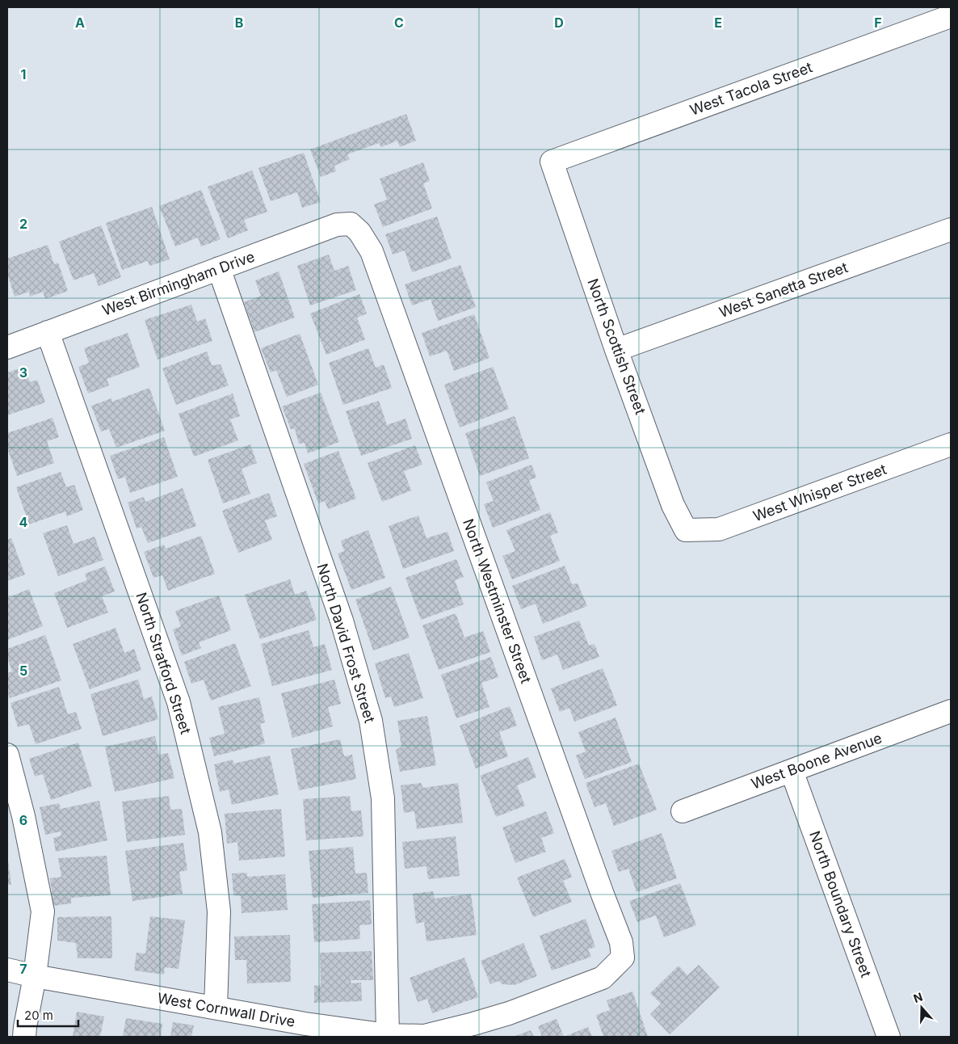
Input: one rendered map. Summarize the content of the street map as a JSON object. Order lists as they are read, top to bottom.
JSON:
{
  "streets": {
    "street": [
      "West Tacola Street",
      "West Birmingham Drive",
      "West Sanetta Street",
      "North Scottish Street",
      "West Whisper Street",
      "North Westminster Street",
      "North David Frost Street",
      "North Stratford Street",
      "West Boone Avenue",
      "North Boundary Street",
      "West Cornwall Drive"
    ]
  },
  "crossings": [
    ["West Tacola Street", "North Scottish Street"],
    ["West Birmingham Drive", "North Westminster Street"],
    ["West Birmingham Drive", "North David Frost Street"],
    ["West Birmingham Drive", "North Stratford Street"],
    ["West Sanetta Street", "North Scottish Street"],
    ["North Scottish Street", "West Whisper Street"],
    ["North Westminster Street", "West Cornwall Drive"],
    ["North David Frost Street", "West Cornwall Drive"],
    ["North Stratford Street", "West Cornwall Drive"],
    ["West Boone Avenue", "North Boundary Street"]
  ],
  "scale_bar": "20 m",
  "north": "top",
  "grid": {
    "columns": [
      "A",
      "B",
      "C",
      "D",
      "E",
      "F"
    ],
    "rows": [
      "1",
      "2",
      "3",
      "4",
      "5",
      "6",
      "7"
    ]
  }
}
